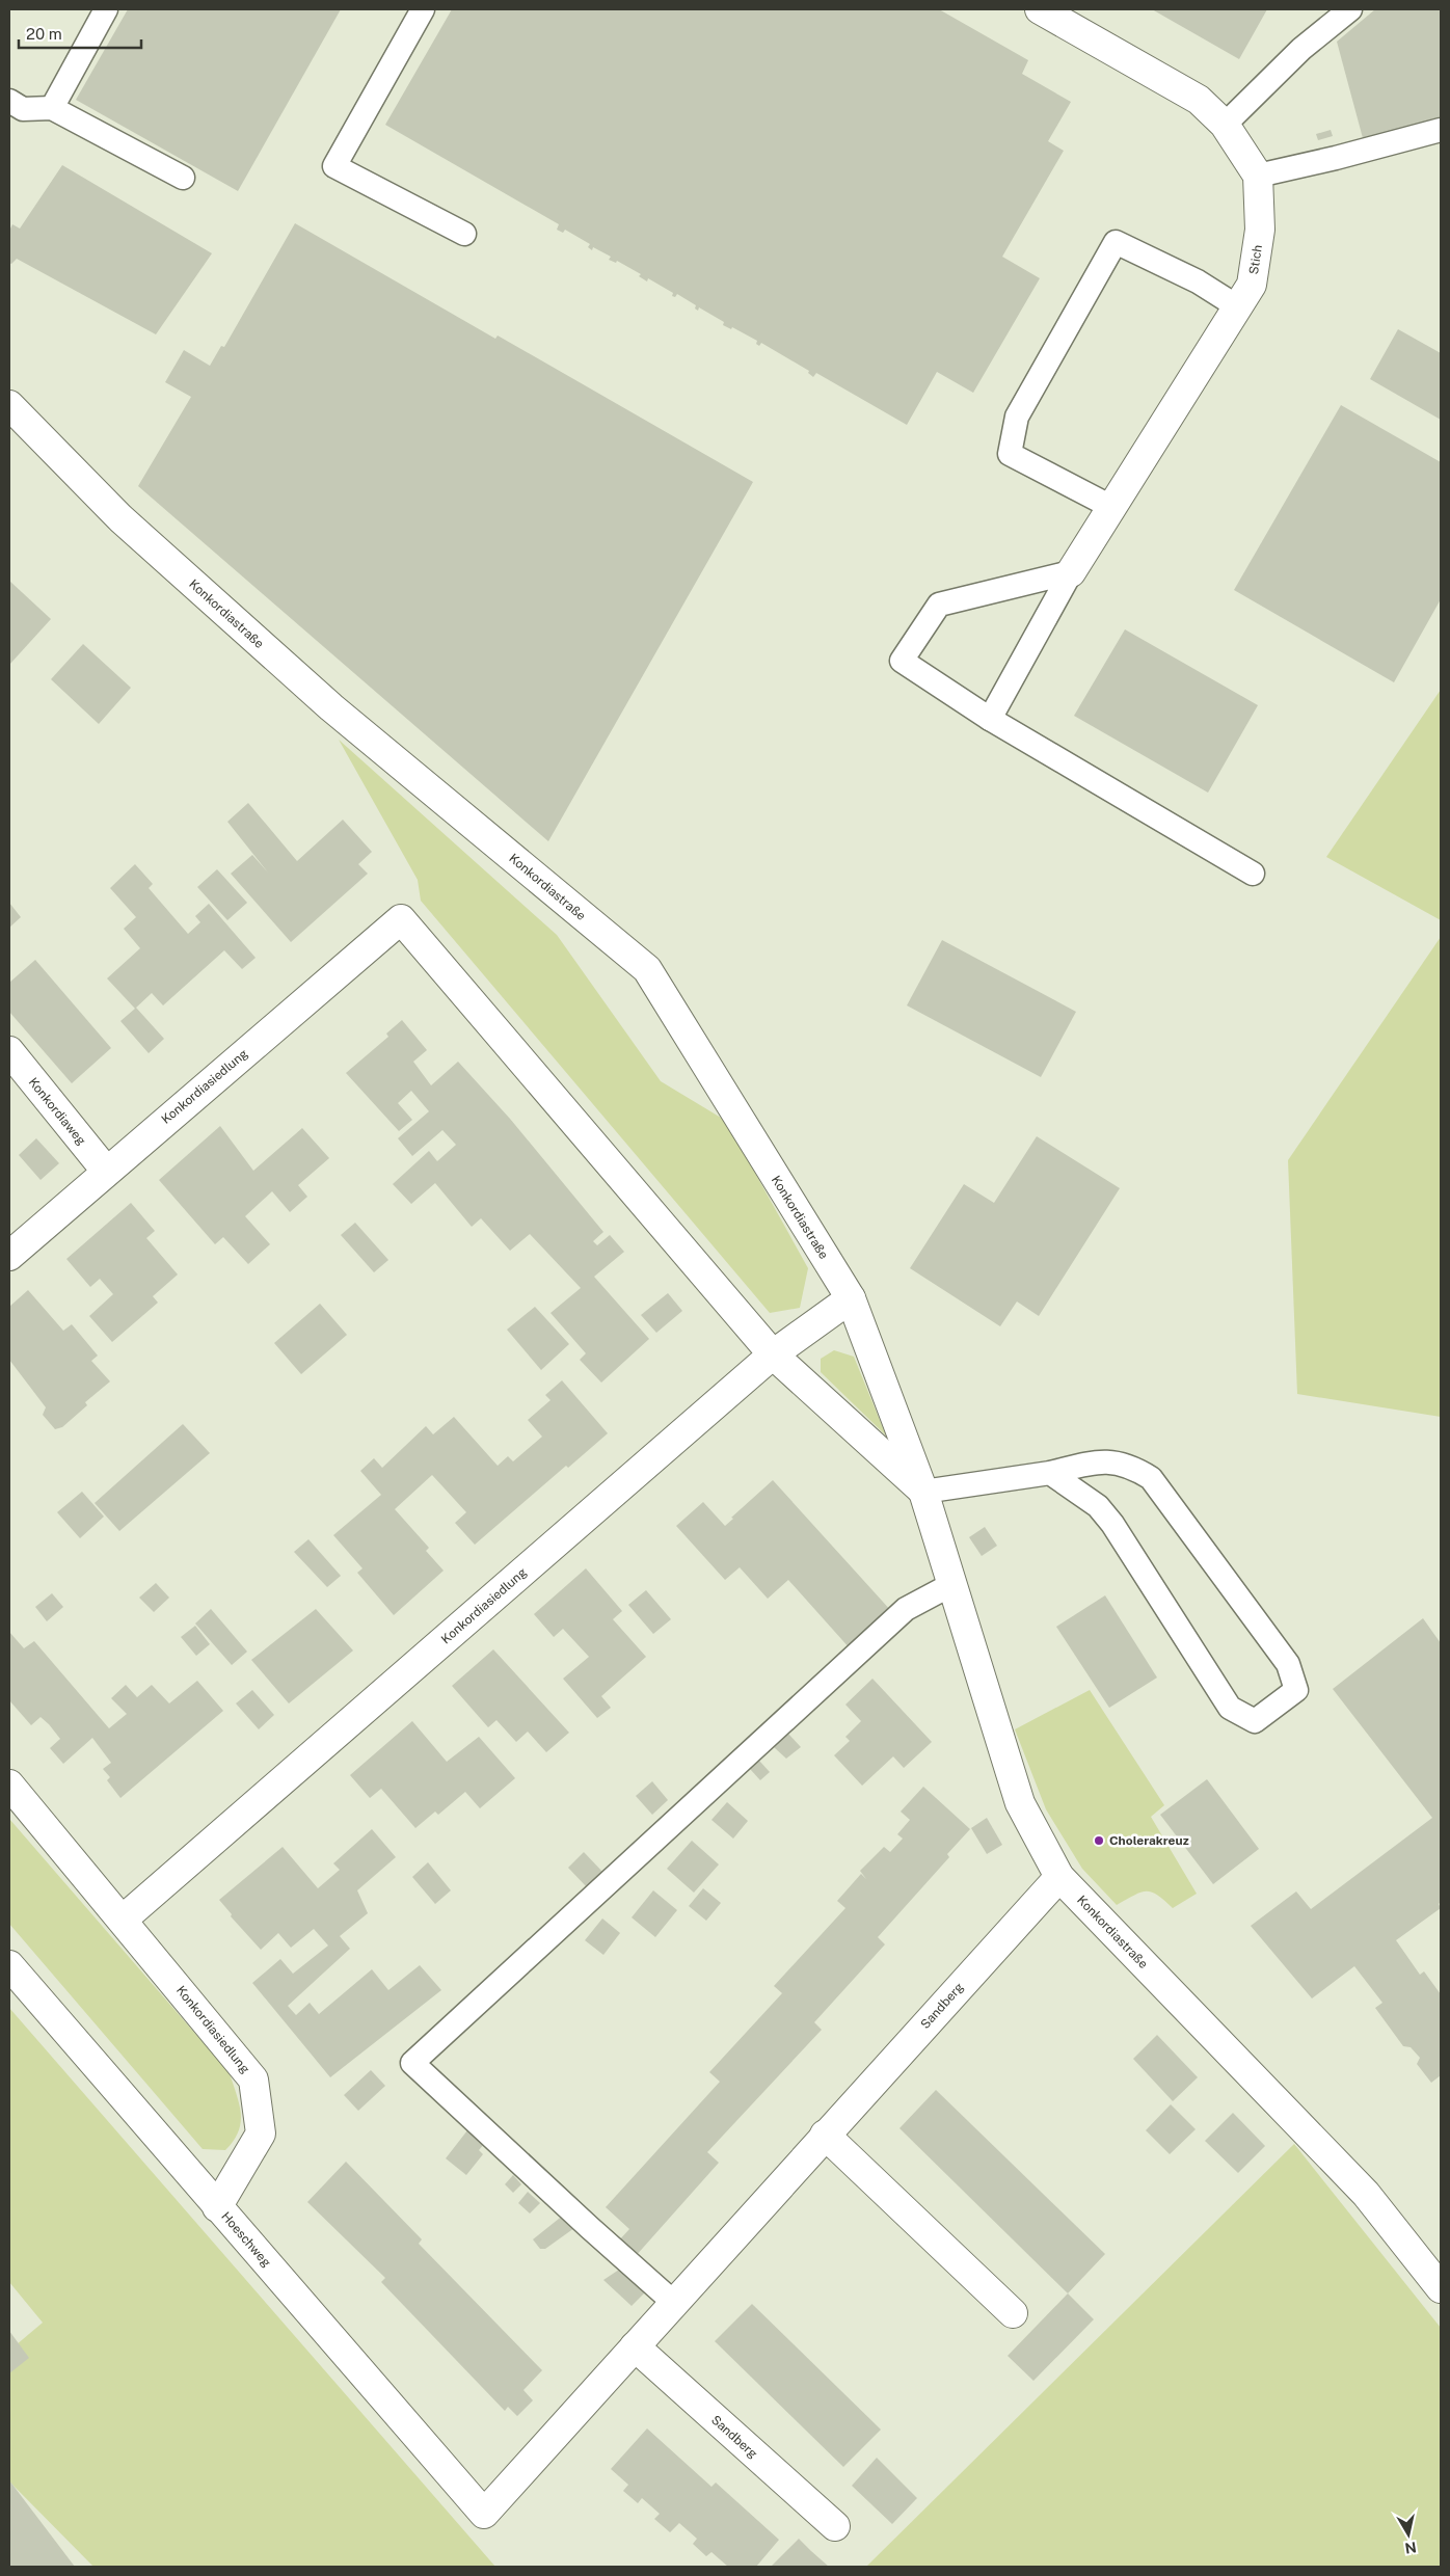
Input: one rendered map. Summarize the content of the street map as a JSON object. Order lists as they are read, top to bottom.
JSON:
{
  "streets": {
    "street": [
      "Stich",
      "Konkordiastraße",
      "Konkordiasiedlung",
      "Konkordiaweg",
      "Sandberg",
      "Hoeschweg"
    ]
  },
  "crossings": [
    ["Konkordiastraße", "Konkordiasiedlung"],
    ["Konkordiastraße", "Sandberg"],
    ["Konkordiasiedlung", "Konkordiaweg"],
    ["Konkordiasiedlung", "Hoeschweg"],
    ["Sandberg", "Hoeschweg"]
  ],
  "places": ["Cholerakreuz"],
  "scale_bar": "20 m",
  "north": "bottom"
}
